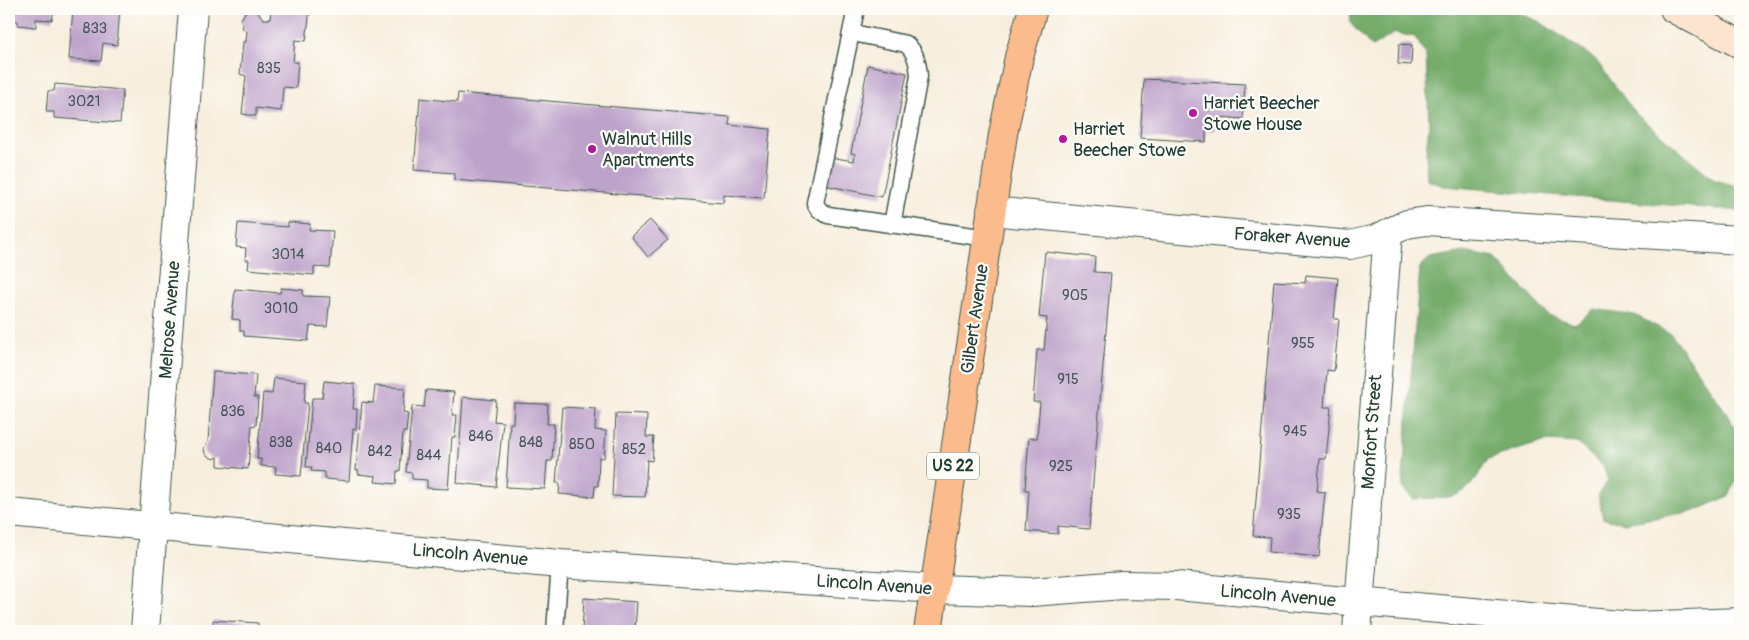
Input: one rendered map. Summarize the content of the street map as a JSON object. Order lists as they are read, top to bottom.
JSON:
{
  "streets": {
    "main road": ["Gilbert Avenue", "US 22"],
    "street": [
      "Foraker Avenue",
      "Melrose Avenue",
      "Monfort Street",
      "Lincoln Avenue"
    ]
  },
  "crossings": [
    ["Foraker Avenue", "Gilbert Avenue"],
    ["Foraker Avenue", "Monfort Street"],
    ["Gilbert Avenue", "Lincoln Avenue"],
    ["Melrose Avenue", "Lincoln Avenue"],
    ["Monfort Street", "Lincoln Avenue"]
  ],
  "places": ["Harriet Beecher Stowe House", "Harriet Beecher Stowe", "Walnut Hills Apartments"],
  "house_numbers": [
    "833",
    "835",
    "3021",
    "3014",
    "905",
    "3010",
    "955",
    "915",
    "836",
    "945",
    "846",
    "838",
    "848",
    "850",
    "840",
    "852",
    "842",
    "844",
    "925",
    "935"
  ]
}
